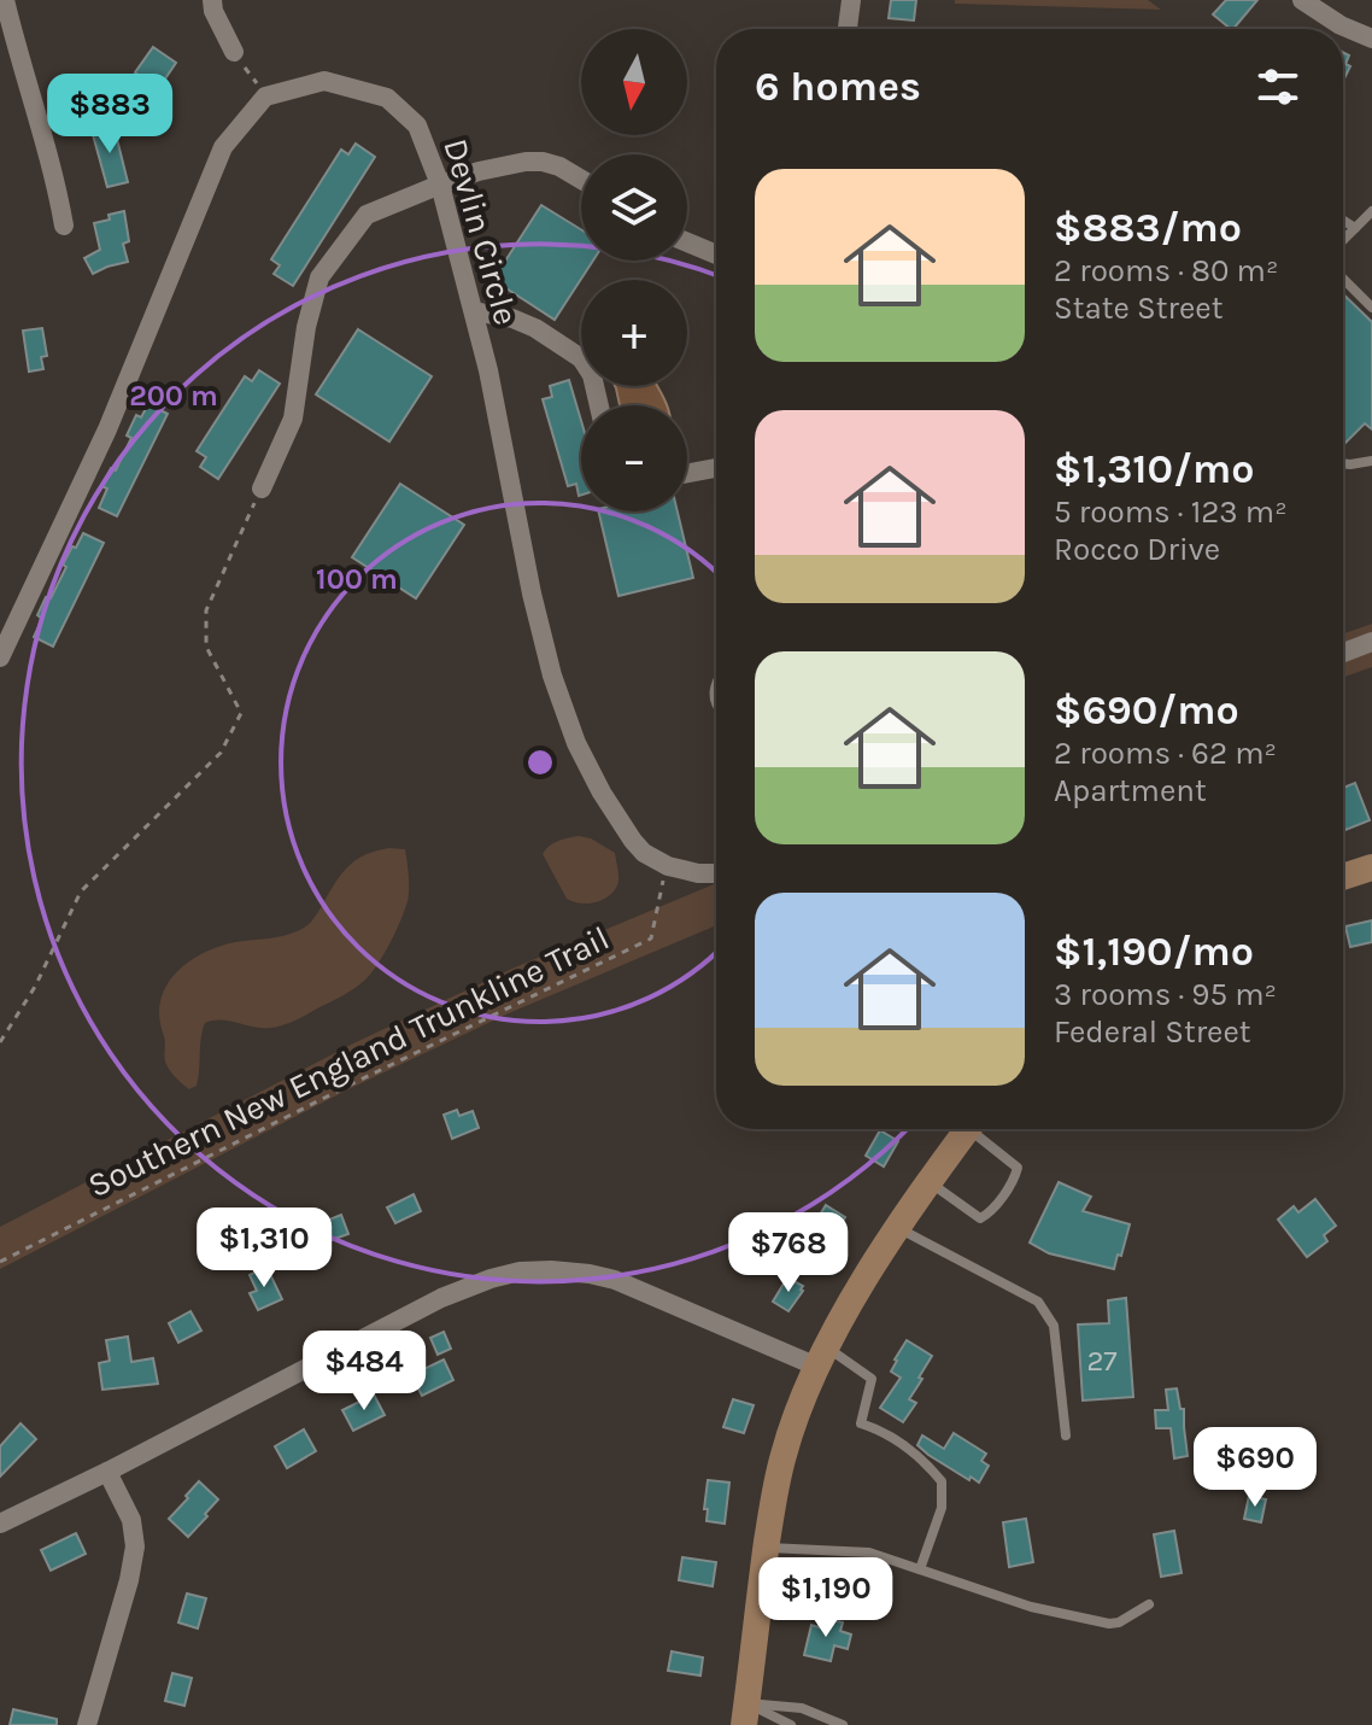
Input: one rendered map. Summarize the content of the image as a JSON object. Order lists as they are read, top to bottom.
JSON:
{
  "streets": {
    "street": ["Devlin Circle"],
    "path": ["Southern New England Trunkline Trail"]
  },
  "crossings": [
    ["Devlin Circle", "Southern New England Trunkline Trail"]
  ],
  "house_numbers": ["27"],
  "north": "bottom",
  "page": {
    "map_buttons": ["+", "−"],
    "heading": "6 homes",
    "price": [
      "$883",
      "$1,310",
      "$768",
      "$484",
      "$690",
      "$1,190"
    ],
    "list": [
      {
        "name": "$883/mo",
        "note": "2 rooms · 80 m² · State Street"
      },
      {
        "name": "$1,310/mo",
        "note": "5 rooms · 123 m² · Rocco Drive"
      },
      {
        "name": "$690/mo",
        "note": "2 rooms · 62 m² · Apartment"
      },
      {
        "name": "$1,190/mo",
        "note": "3 rooms · 95 m² · Federal Street"
      }
    ]
  },
  "rings": ["200 m", "100 m"]
}
